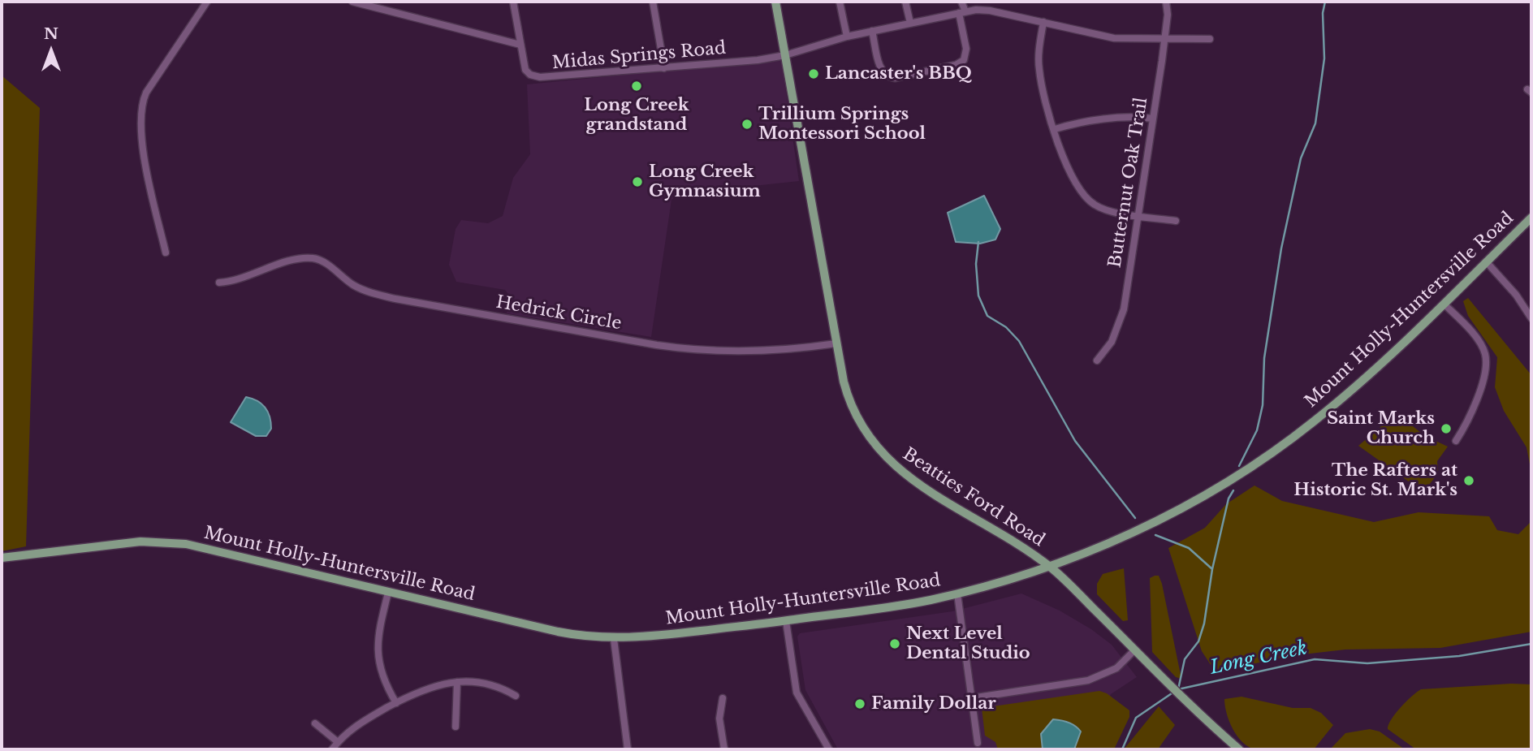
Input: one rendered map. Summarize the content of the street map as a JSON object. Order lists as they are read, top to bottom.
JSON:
{
  "streets": {
    "main road": ["Mount Holly-Huntersville Road", "Beatties Ford Road"],
    "street": ["Midas Springs Road", "Butternut Oak Trail", "Hedrick Circle"]
  },
  "crossings": [
    ["Midas Springs Road", "Butternut Oak Trail"],
    ["Midas Springs Road", "Beatties Ford Road"],
    ["Mount Holly-Huntersville Road", "Beatties Ford Road"],
    ["Hedrick Circle", "Beatties Ford Road"]
  ],
  "water": ["Long Creek"],
  "places": [
    "Lancaster's BBQ",
    "Long Creek grandstand",
    "Trillium Springs Montessori School",
    "Long Creek Gymnasium",
    "Saint Marks Church",
    "The Rafters at Historic St. Mark's",
    "Next Level Dental Studio",
    "Family Dollar"
  ],
  "north": "top"
}
